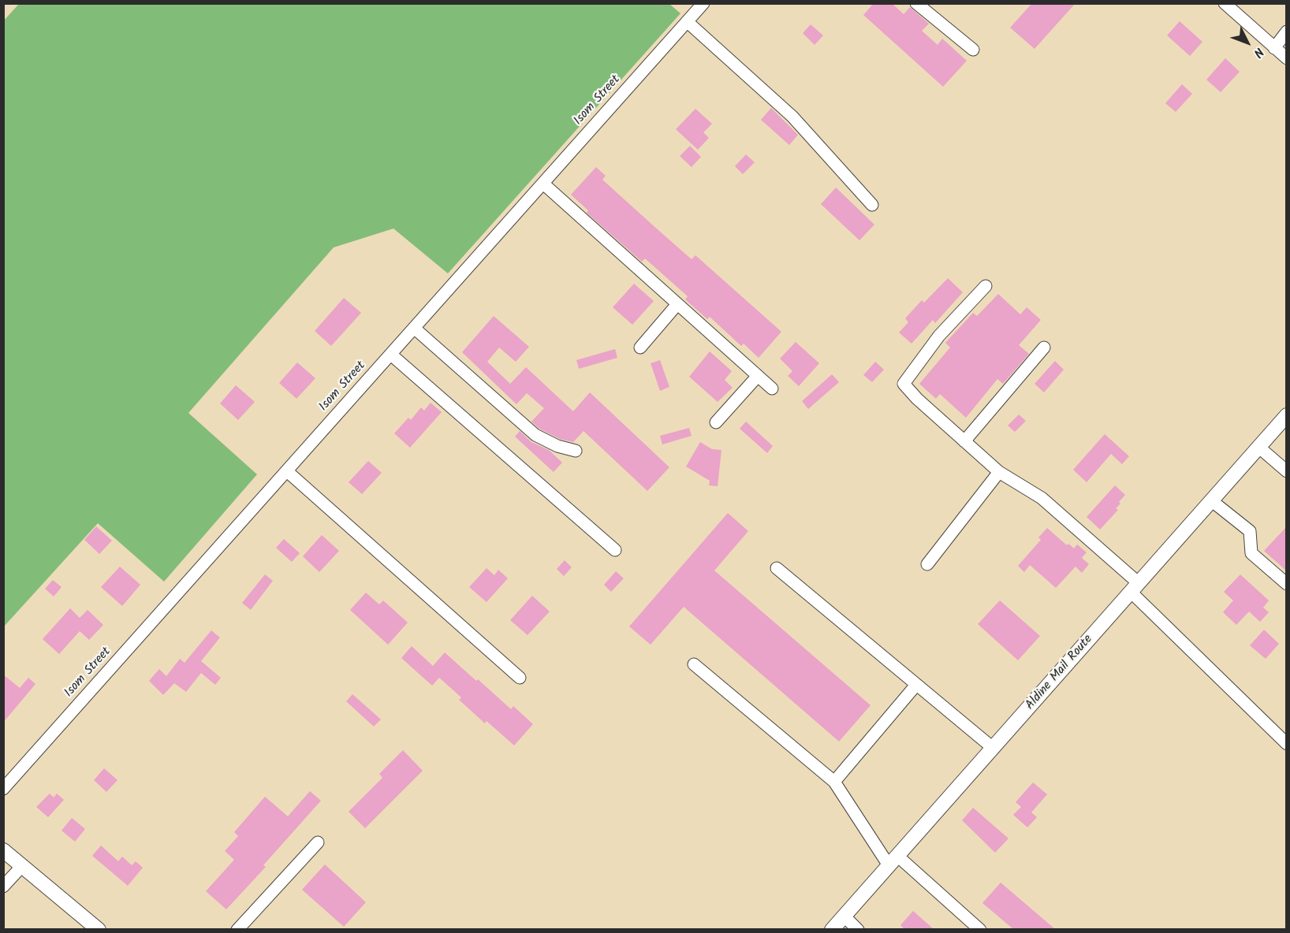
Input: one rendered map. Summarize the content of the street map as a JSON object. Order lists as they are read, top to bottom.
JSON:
{
  "streets": {
    "main road": ["Aldine Mail Route"],
    "street": ["Isom Street"]
  },
  "north": "bottom right"
}
